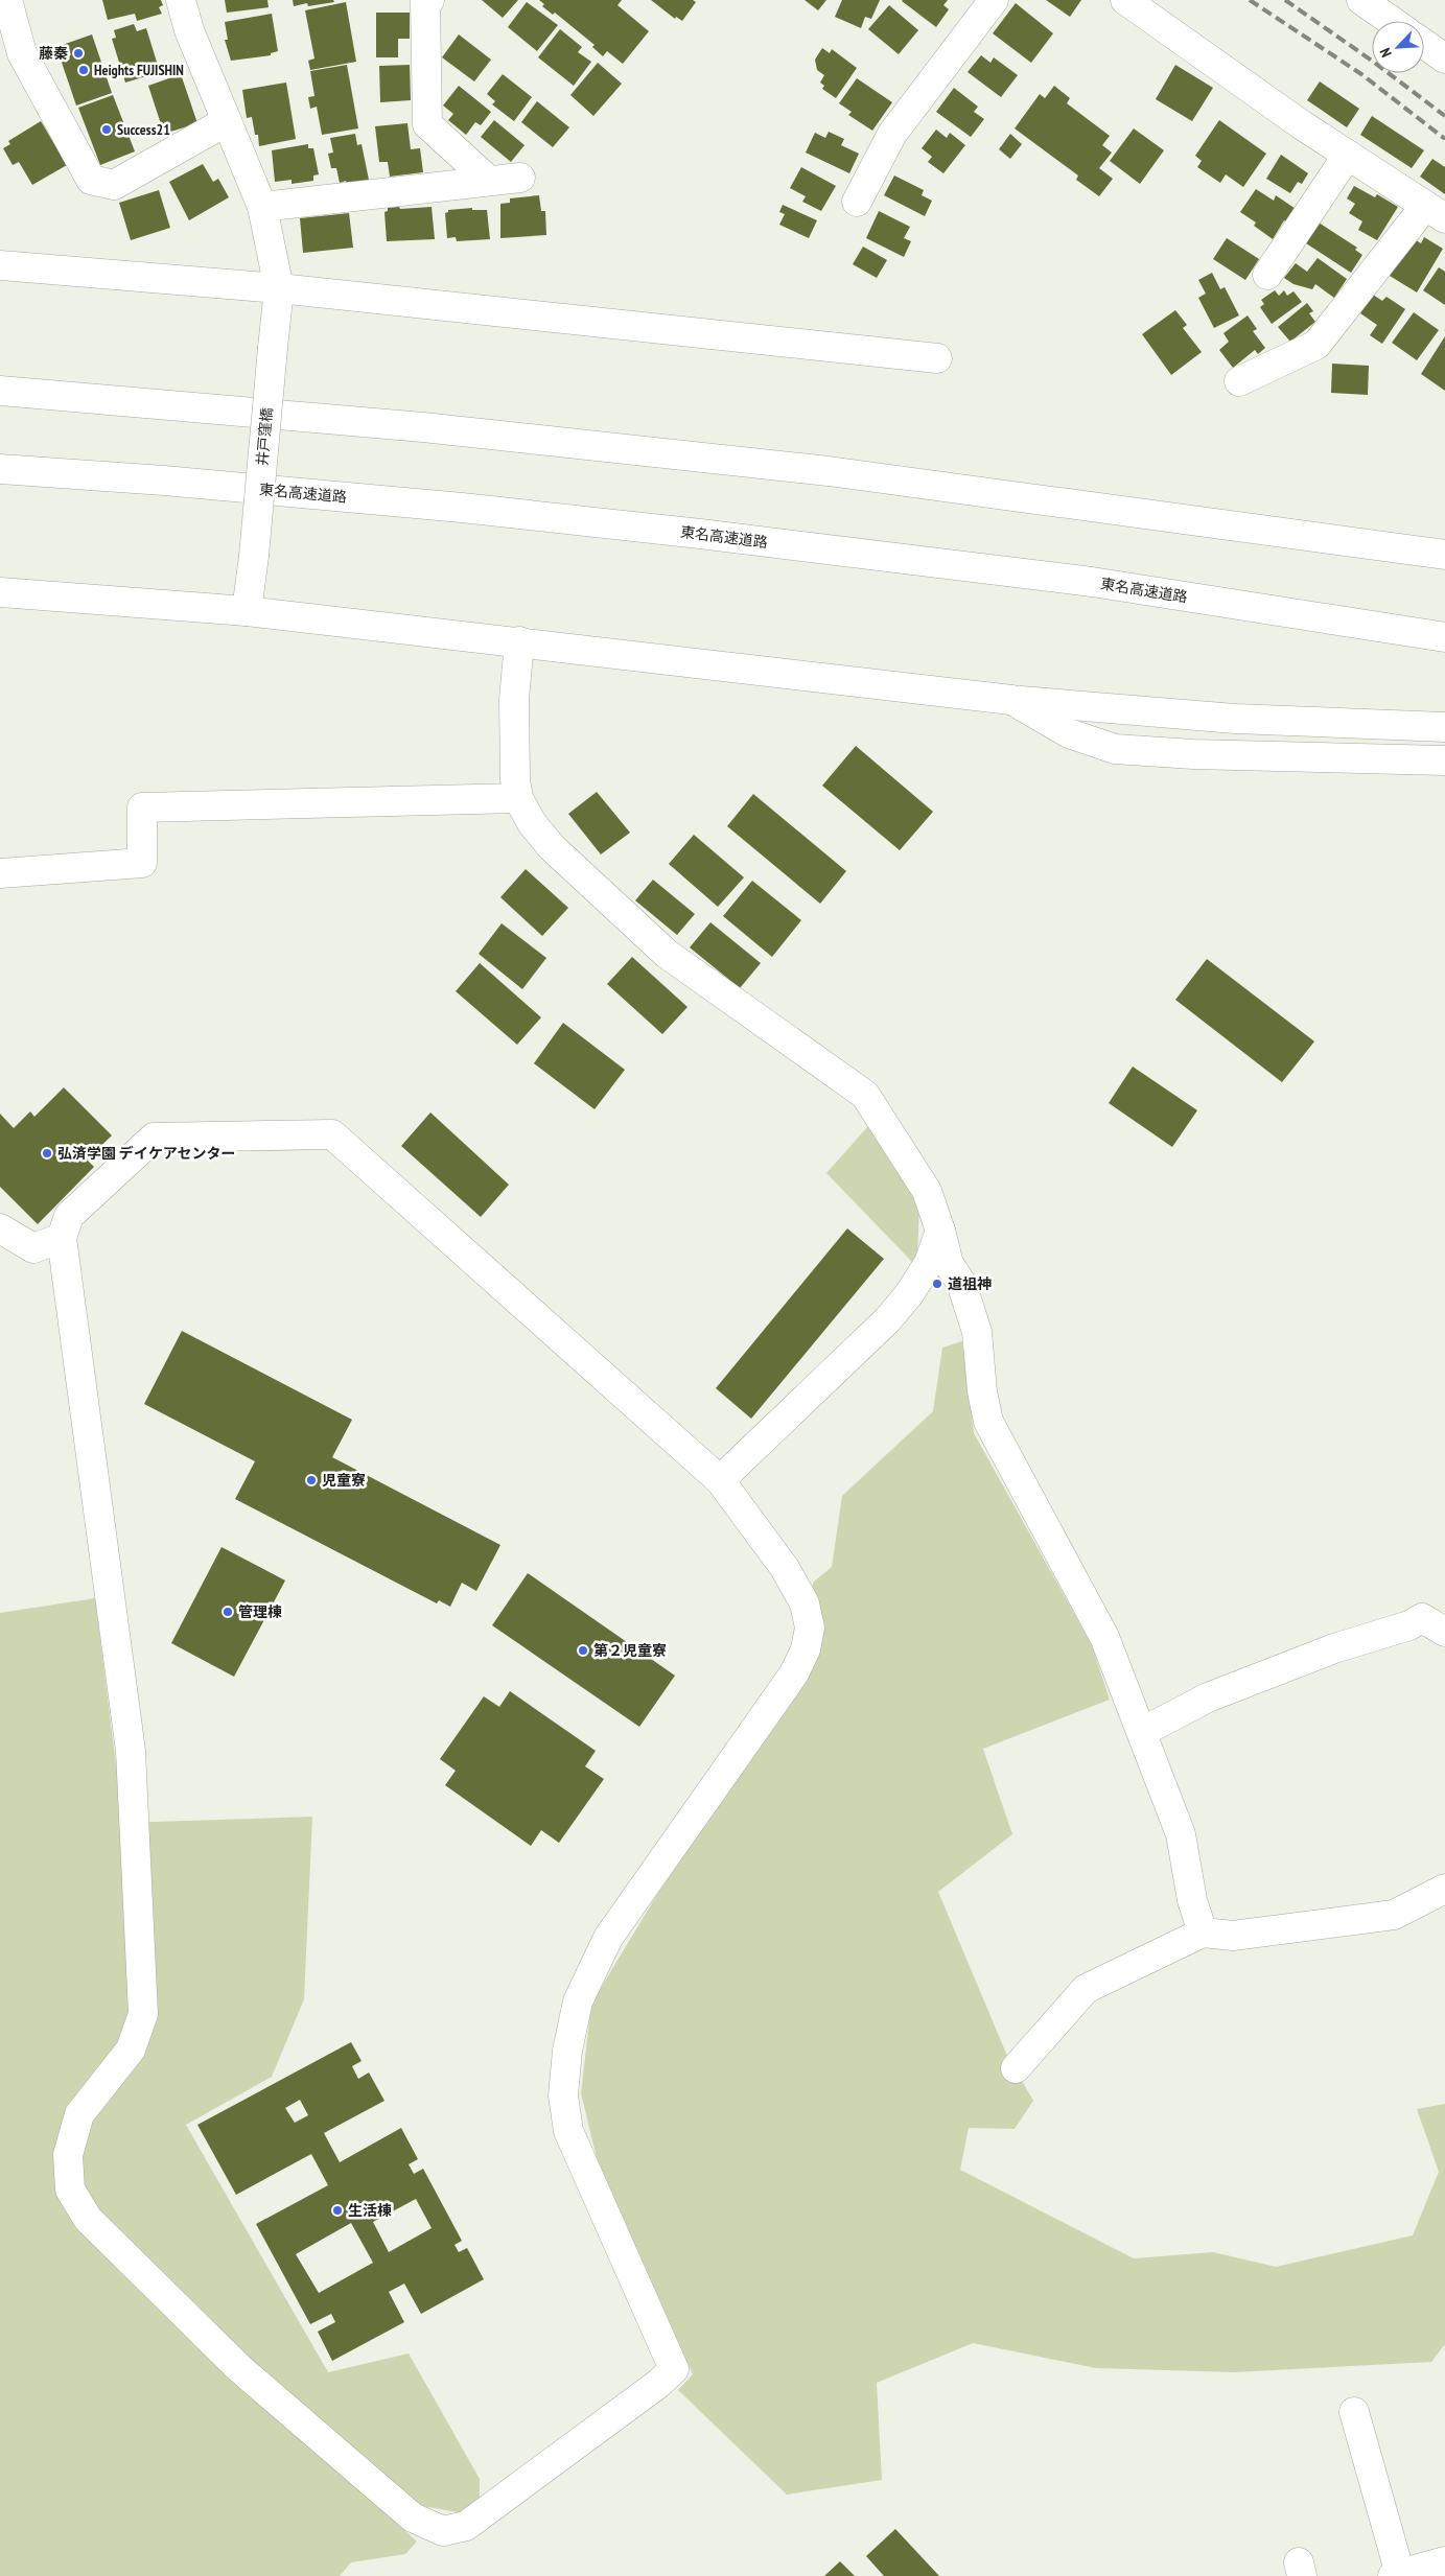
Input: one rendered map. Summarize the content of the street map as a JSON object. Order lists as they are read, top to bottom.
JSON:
{
  "streets": {
    "main road": ["井戸窪橋", "東名高速道路"]
  },
  "places": [
    "藤秦",
    "Heights FUJISHIN",
    "Success21",
    "弘済学園 デイケアセンター",
    "道祖神",
    "児童寮",
    "管理棟",
    "第２児童寮",
    "生活棟"
  ],
  "north": "bottom left"
}
